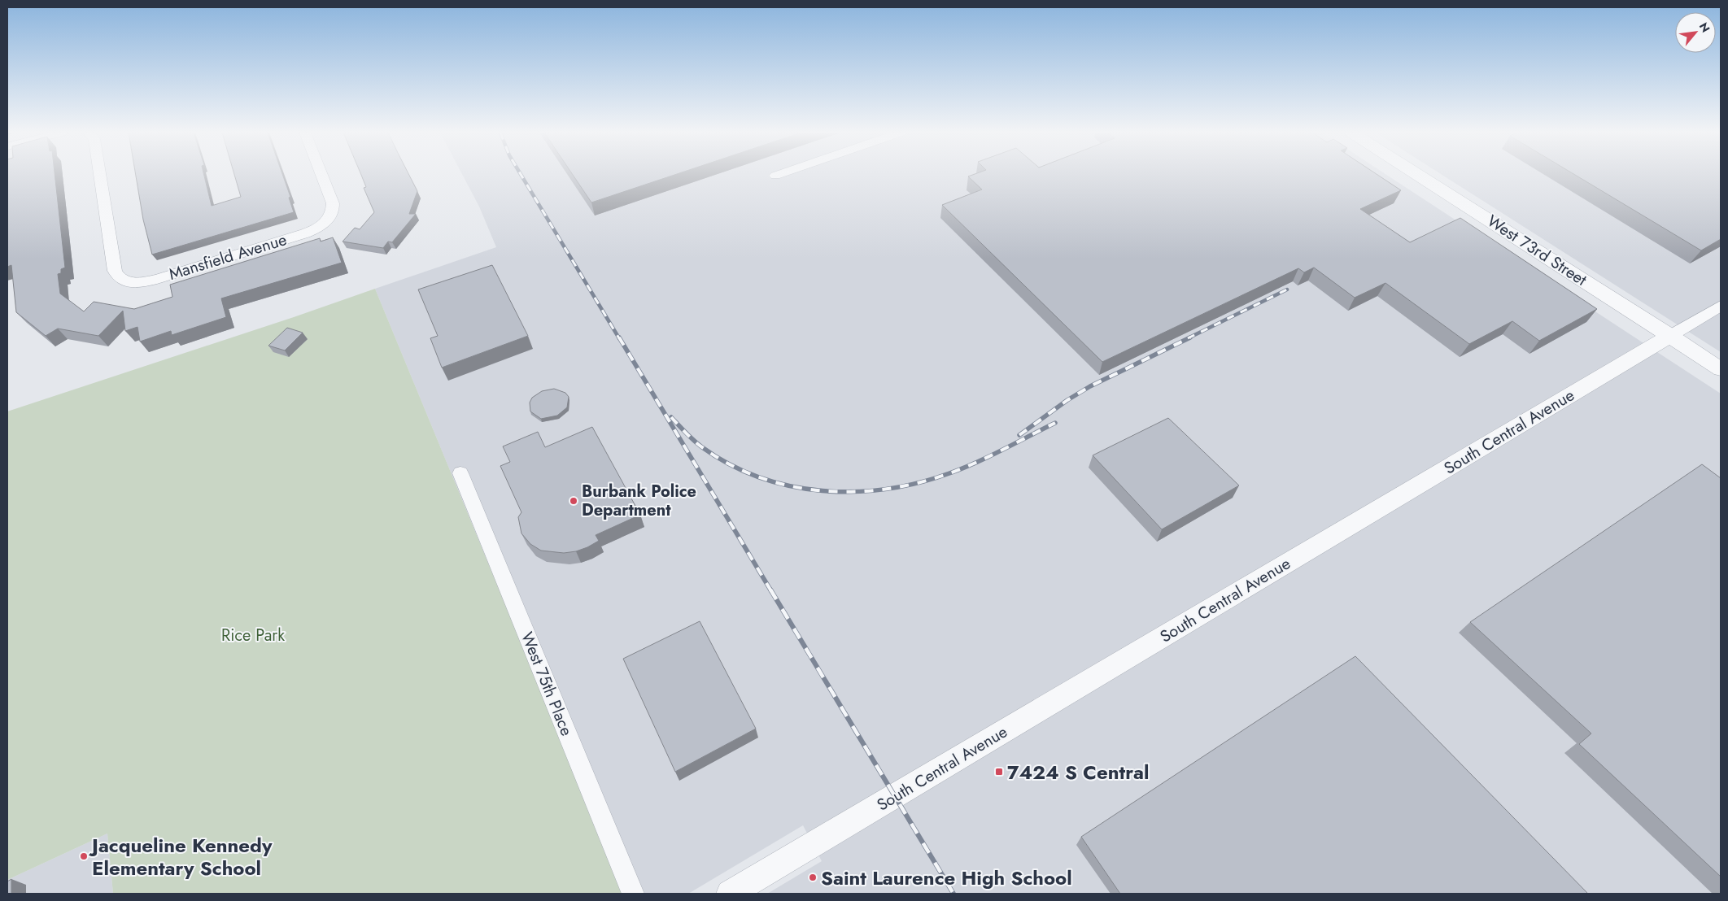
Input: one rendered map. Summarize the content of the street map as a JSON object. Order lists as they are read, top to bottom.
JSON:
{
  "streets": {
    "street": [
      "West 73rd Street",
      "Mansfield Avenue",
      "South Central Avenue",
      "West 75th Place"
    ]
  },
  "crossings": [
    ["West 73rd Street", "South Central Avenue"]
  ],
  "parks": ["Rice Park"],
  "places": {
    "other": ["Burbank Police Department", "Jacqueline Kennedy Elementary School", "Saint Laurence High School"],
    "transit": ["7424 S Central"]
  },
  "north": "top right"
}
